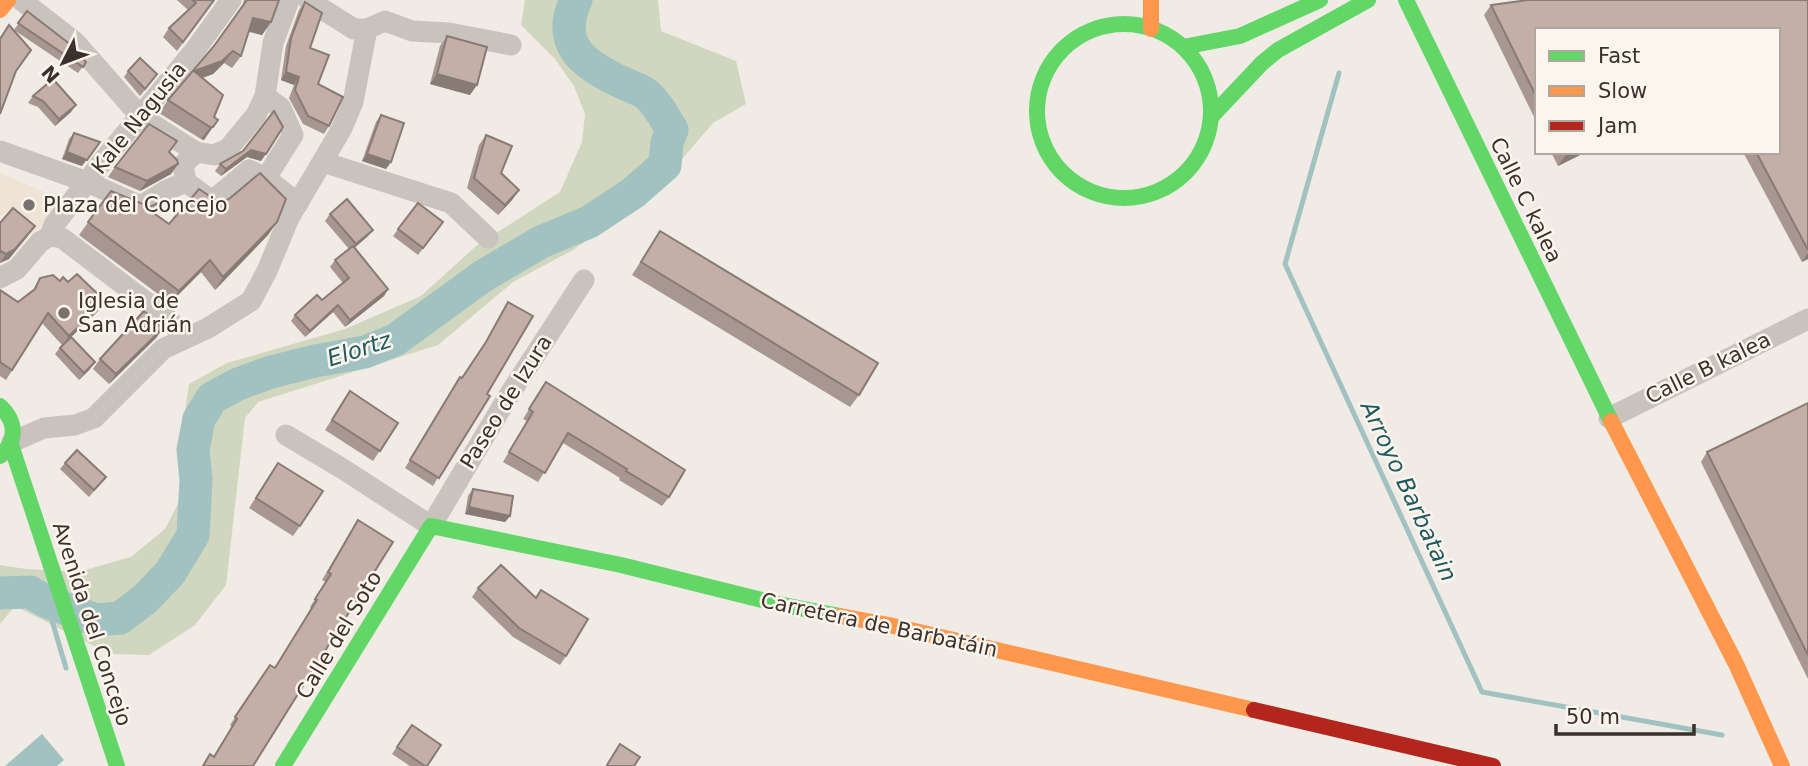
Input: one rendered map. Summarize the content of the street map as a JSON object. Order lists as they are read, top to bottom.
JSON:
{
  "streets": {
    "street": [
      "Kale Nagusia",
      "Calle C kalea",
      "Calle B kalea",
      "Paseo de Izura",
      "Avenida del Concejo",
      "Carretera de Barbatáin",
      "Calle del Soto"
    ]
  },
  "crossings": [
    ["Calle C kalea", "Calle B kalea"],
    ["Paseo de Izura", "Carretera de Barbatáin"],
    ["Paseo de Izura", "Calle del Soto"],
    ["Carretera de Barbatáin", "Calle del Soto"]
  ],
  "water": ["Elortz", "Arroyo Barbatain"],
  "places": ["Plaza del Concejo", "Iglesia de San Adrián"],
  "legend": ["Fast", "Slow", "Jam"],
  "scale_bar": "50 m",
  "north": "bottom left"
}
